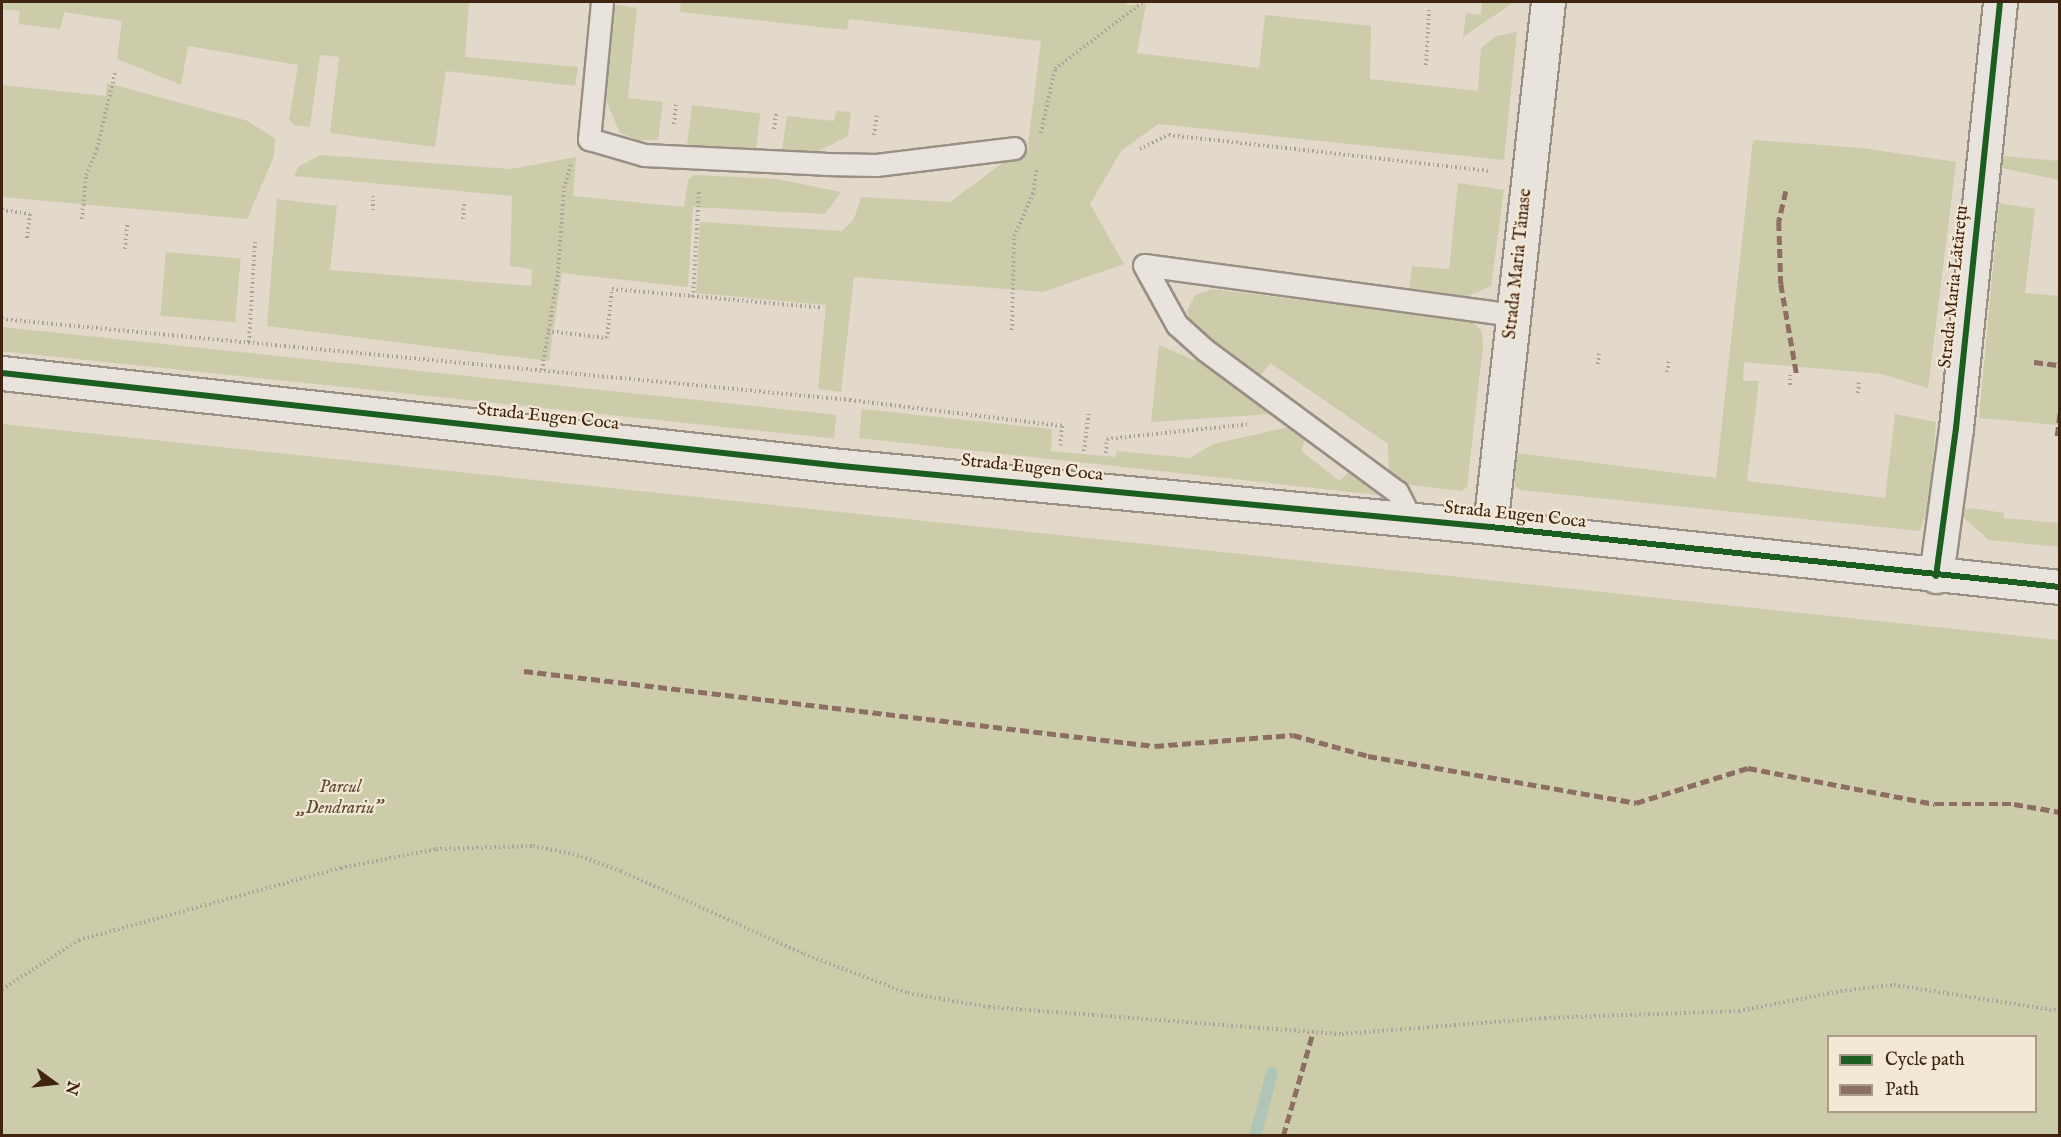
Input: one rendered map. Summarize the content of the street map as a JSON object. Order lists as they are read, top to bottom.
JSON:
{
  "streets": {
    "street": ["Strada Maria Tănase", "Strada Maria Lătărețu", "Strada Eugen Coca"]
  },
  "crossings": [
    ["Strada Maria Tănase", "Strada Eugen Coca"],
    ["Strada Maria Lătărețu", "Strada Eugen Coca"]
  ],
  "parks": ["Parcul „Dendrariu”"],
  "legend": ["Cycle path", "Path"],
  "north": "right"
}
